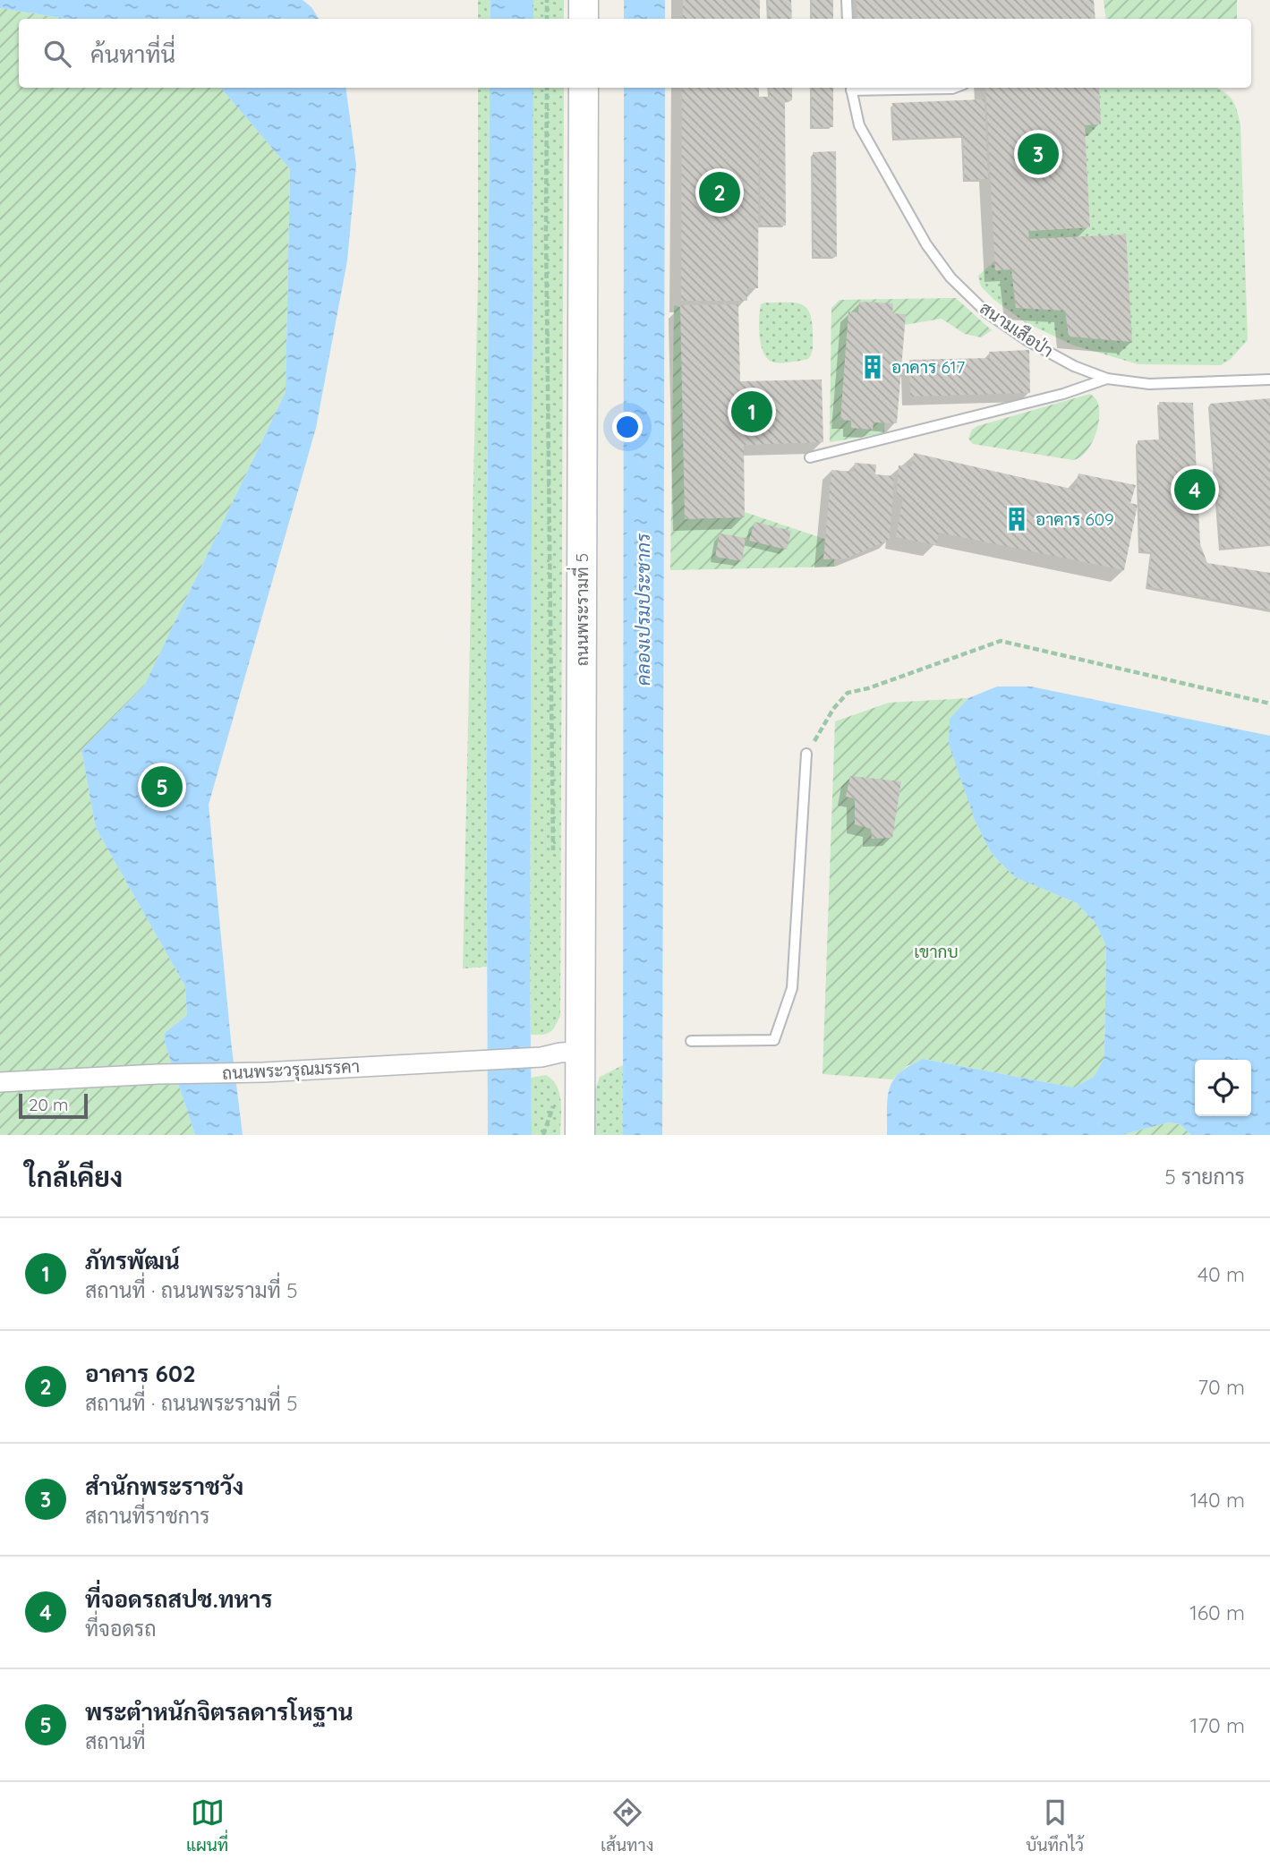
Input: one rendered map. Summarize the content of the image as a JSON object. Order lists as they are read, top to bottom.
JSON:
{
  "streets": {
    "main road": ["ถนนพระรามที่ 5"],
    "street": ["ถนนพระวรุณมรรคา"],
    "lane": ["สนามเสือป่า"]
  },
  "crossings": [
    ["ถนนพระรามที่ 5", "ถนนพระวรุณมรรคา"]
  ],
  "water": ["คลองเปรมประชากร"],
  "parks": ["เขากบ"],
  "places": {
    "building": ["อาคาร 617", "อาคาร 609"]
  },
  "scale_bar": "20 m",
  "page": {
    "search": "ค้นหาที่นี่",
    "pins": [
      "3",
      "2",
      "1",
      "4",
      "5"
    ],
    "scale": "20 m",
    "heading": ["ใกล้เคียง", "5 รายการ"],
    "list": [
      {
        "mark": "1",
        "name": "ภัทรพัฒน์",
        "note": "สถานที่ · ถนนพระรามที่ 5",
        "value": "40 m"
      },
      {
        "mark": "2",
        "name": "อาคาร 602",
        "note": "สถานที่ · ถนนพระรามที่ 5",
        "value": "70 m"
      },
      {
        "mark": "3",
        "name": "สำนักพระราชวัง",
        "note": "สถานที่ราชการ",
        "value": "140 m"
      },
      {
        "mark": "4",
        "name": "ที่จอดรถสปช.ทหาร",
        "note": "ที่จอดรถ",
        "value": "160 m"
      },
      {
        "mark": "5",
        "name": "พระตำหนักจิตรลดารโหฐาน",
        "note": "สถานที่",
        "value": "170 m"
      }
    ],
    "nav": ["แผนที่", "เส้นทาง", "บันทึกไว้"]
  }
}
